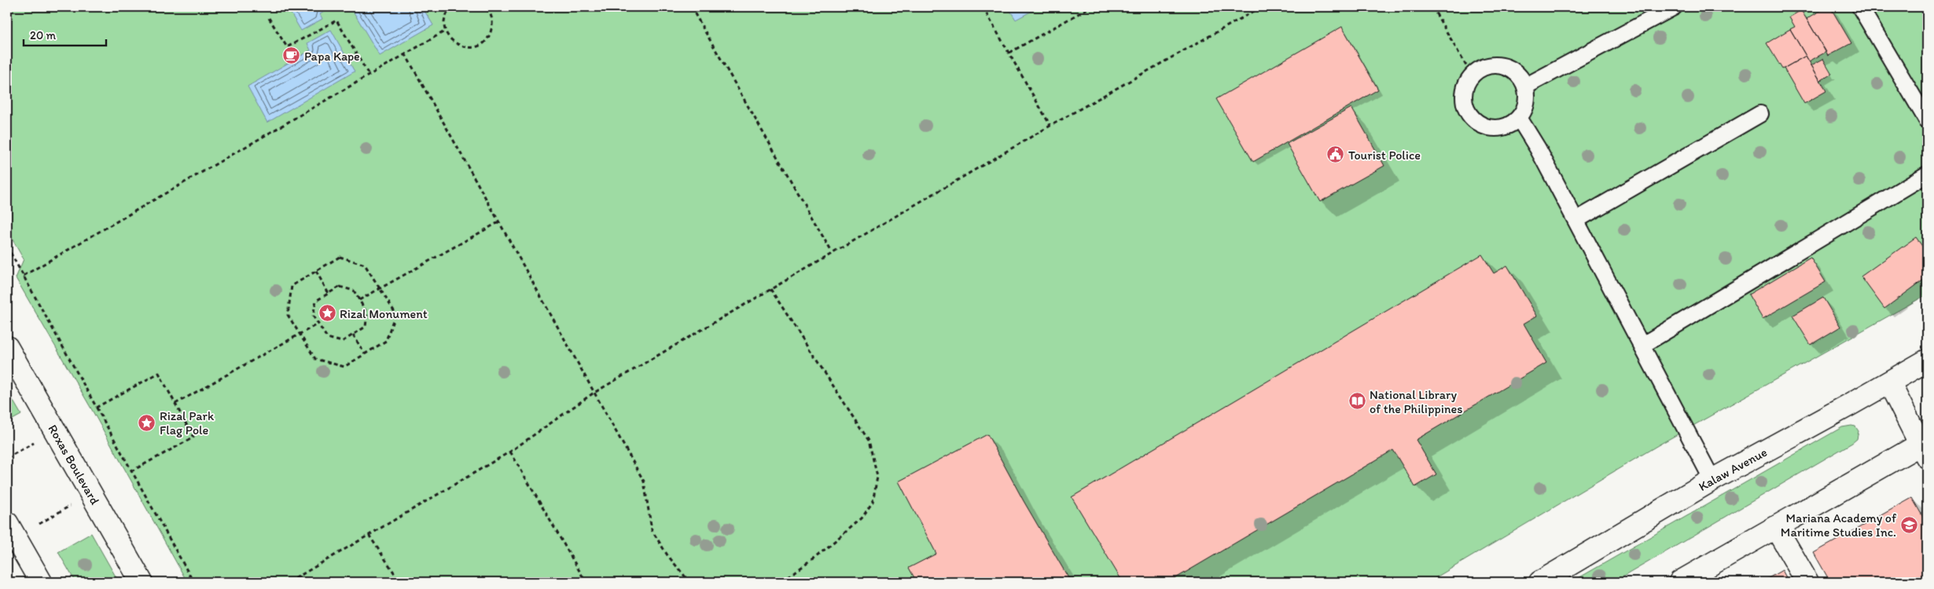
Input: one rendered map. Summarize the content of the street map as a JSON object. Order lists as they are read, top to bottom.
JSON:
{
  "streets": {
    "main road": ["Roxas Boulevard", "Kalaw Avenue"]
  },
  "places": {
    "cafe": ["Papa Kape"],
    "public building": ["Tourist Police"],
    "place": ["Rizal Monument", "Rizal Park Flag Pole"],
    "library": ["National Library of the Philippines"],
    "school or university": ["Mariana Academy of Maritime Studies Inc."]
  },
  "scale_bar": "20 m"
}
